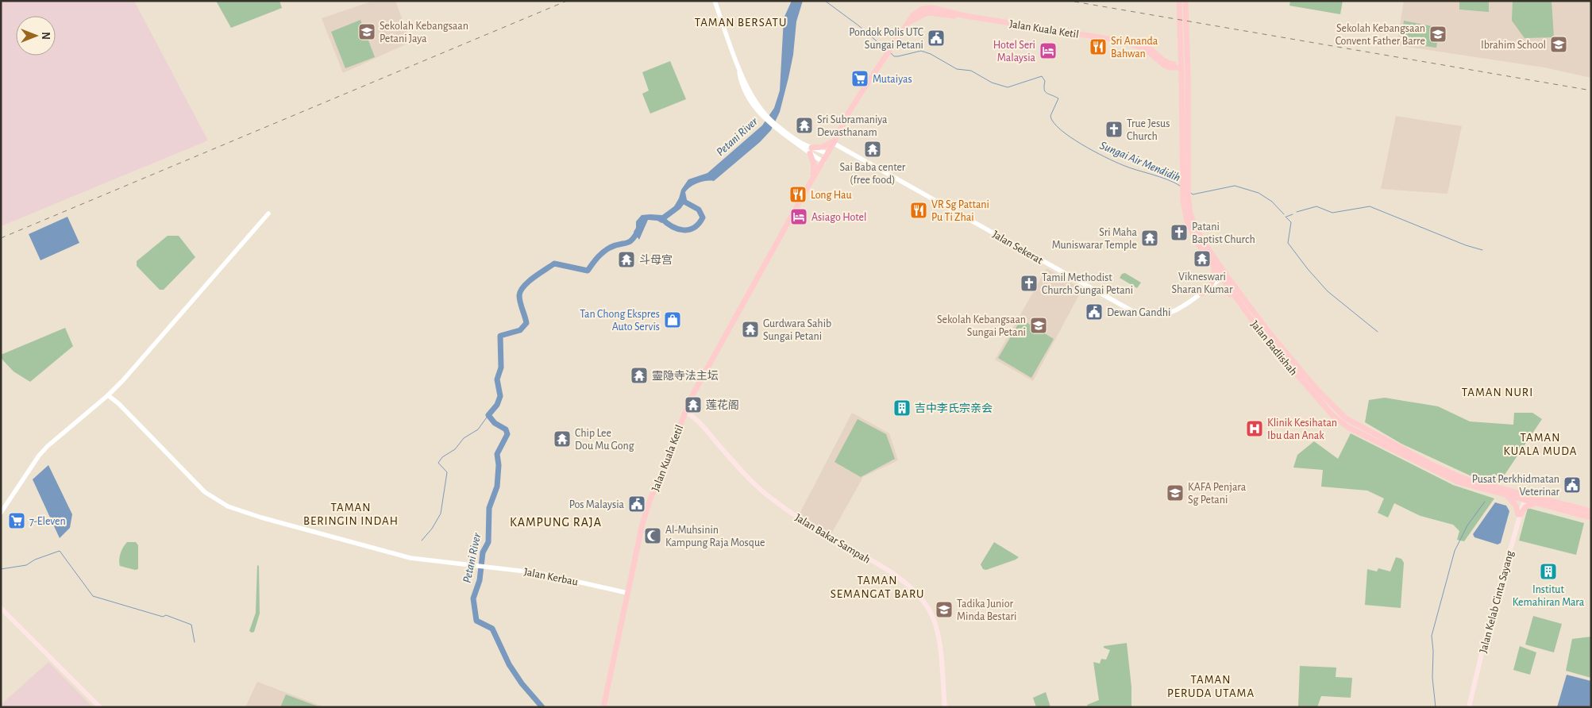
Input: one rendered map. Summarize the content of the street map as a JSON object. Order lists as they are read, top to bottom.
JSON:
{
  "streets": {
    "main road": [
      "Jalan Kuala Ketil",
      "Jalan Badlishah",
      "Jalan Bakar Sampah",
      "Jalan Kelab Cinta Sayang"
    ],
    "street": ["Jalan Sekerat", "Jalan Kerbau"]
  },
  "crossings": [
    ["Jalan Kuala Ketil", "Jalan Sekerat"],
    ["Jalan Kuala Ketil", "Jalan Badlishah"],
    ["Jalan Kuala Ketil", "Jalan Bakar Sampah"],
    ["Jalan Kuala Ketil", "Jalan Kerbau"],
    ["Jalan Sekerat", "Jalan Badlishah"],
    ["Jalan Badlishah", "Jalan Kelab Cinta Sayang"]
  ],
  "districts": [
    "TAMAN BERSATU",
    "TAMAN NURI",
    "TAMAN KUALA MUDA",
    "TAMAN BERINGIN INDAH",
    "KAMPUNG RAJA",
    "TAMAN SEMANGAT BARU",
    "TAMAN PERUDA UTAMA"
  ],
  "water": ["Petani River", "Sungai Air Mendidih"],
  "places": {
    "school or university": [
      "Sekolah Kebangsaan Petani Jaya",
      "Sekolah Kebangsaan Convent Father Barre",
      "Ibrahim School",
      "Sekolah Kebangsaan Sungai Petani",
      "KAFA Penjara Sg Petani",
      "Tadika Junior Minda Bestari"
    ],
    "public building": [
      "Pondok Polis UTC Sungai Petani",
      "Dewan Gandhi",
      "Pusat Perkhidmatan Veterinar",
      "Pos Malaysia"
    ],
    "restaurant": ["Sri Ananda Bahwan", "Long Hau", "VR Sg Pattani Pu Ti Zhai"],
    "hotel": ["Hotel Seri Malaysia", "Asiago Hotel"],
    "supermarket": ["Mutaiyas", "7-Eleven"],
    "temple": [
      "Sri Subramaniya Devasthanam",
      "Sai Baba center (free food)",
      "Sri Maha Muniswarar Temple",
      "Vikneswari Sharan Kumar",
      "斗母宫",
      "Gurdwara Sahib Sungai Petani",
      "靈隐寺法主坛",
      "莲花阁",
      "Chip Lee Dou Mu Gong"
    ],
    "church": ["True Jesus Church", "Patani Baptist Church", "Tamil Methodist Church Sungai Petani"],
    "shop": ["Tan Chong Ekspres Auto Servis"],
    "building": ["吉中李氏宗亲会", "Institut Kemahiran Mara"],
    "hospital": ["Klinik Kesihatan Ibu dan Anak"],
    "mosque": ["Al-Muhsinin Kampung Raja Mosque"]
  },
  "north": "right"
}
